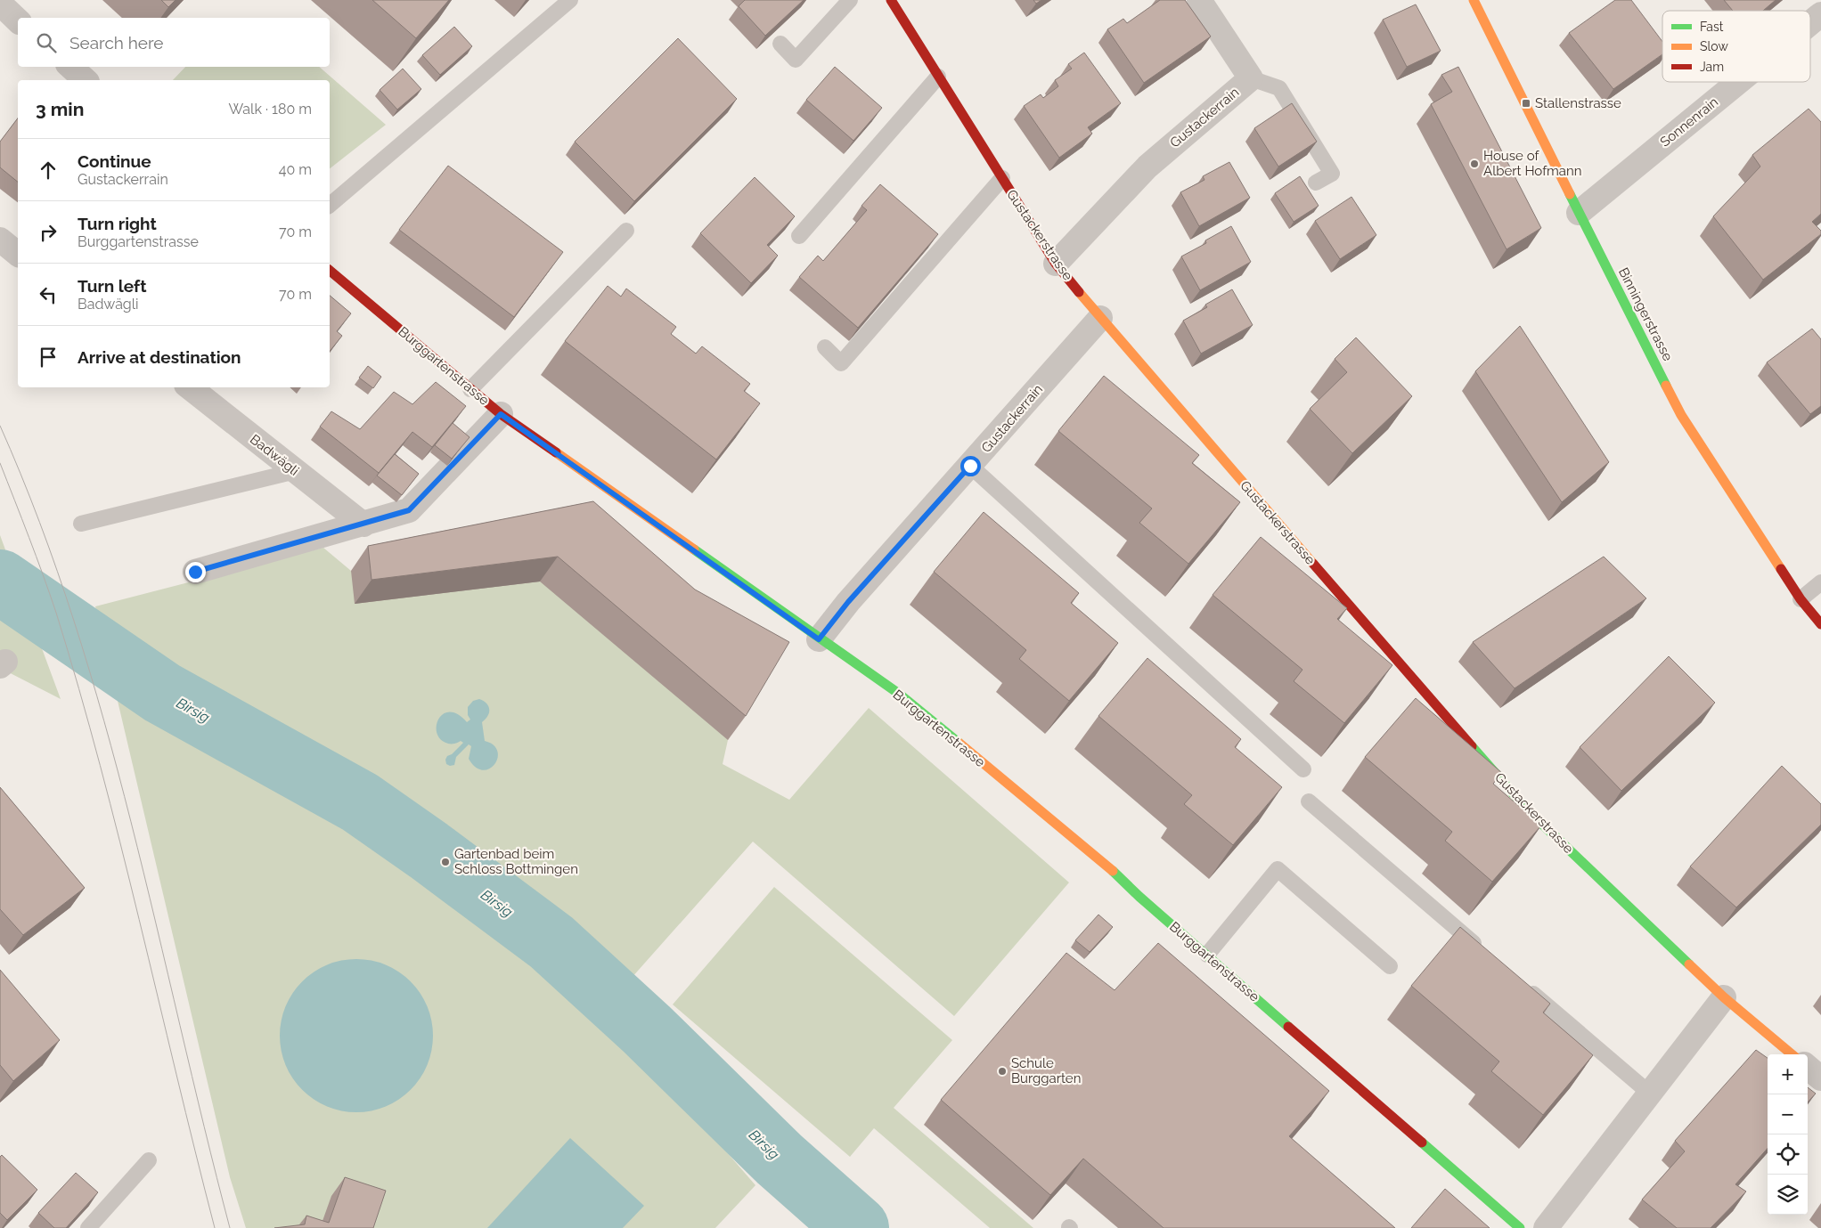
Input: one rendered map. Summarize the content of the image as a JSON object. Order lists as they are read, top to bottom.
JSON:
{
  "streets": {
    "street": [
      "Gustackerrain",
      "Sonnenrain",
      "Gustackerstrasse",
      "Binningerstrasse",
      "Burggartenstrasse",
      "Badwägli"
    ]
  },
  "crossings": [
    ["Gustackerrain", "Gustackerstrasse"],
    ["Gustackerrain", "Burggartenstrasse"],
    ["Sonnenrain", "Binningerstrasse"]
  ],
  "water": ["Birsig"],
  "places": {
    "transit": ["Stallenstrasse"],
    "other": ["House of Albert Hofmann", "Gartenbad beim Schloss Bottmingen", "Schule Burggarten"]
  },
  "legend": ["Fast", "Slow", "Jam"],
  "page": {
    "search": "Search here",
    "heading": ["3 min", "Walk · 180 m"],
    "list": [
      ["Continue", "Gustackerrain", "40 m"],
      ["Turn right", "Burggartenstrasse", "70 m"],
      ["Turn left", "Badwägli", "70 m"],
      "Arrive at destination"
    ],
    "map_buttons": ["+", "−"]
  }
}
